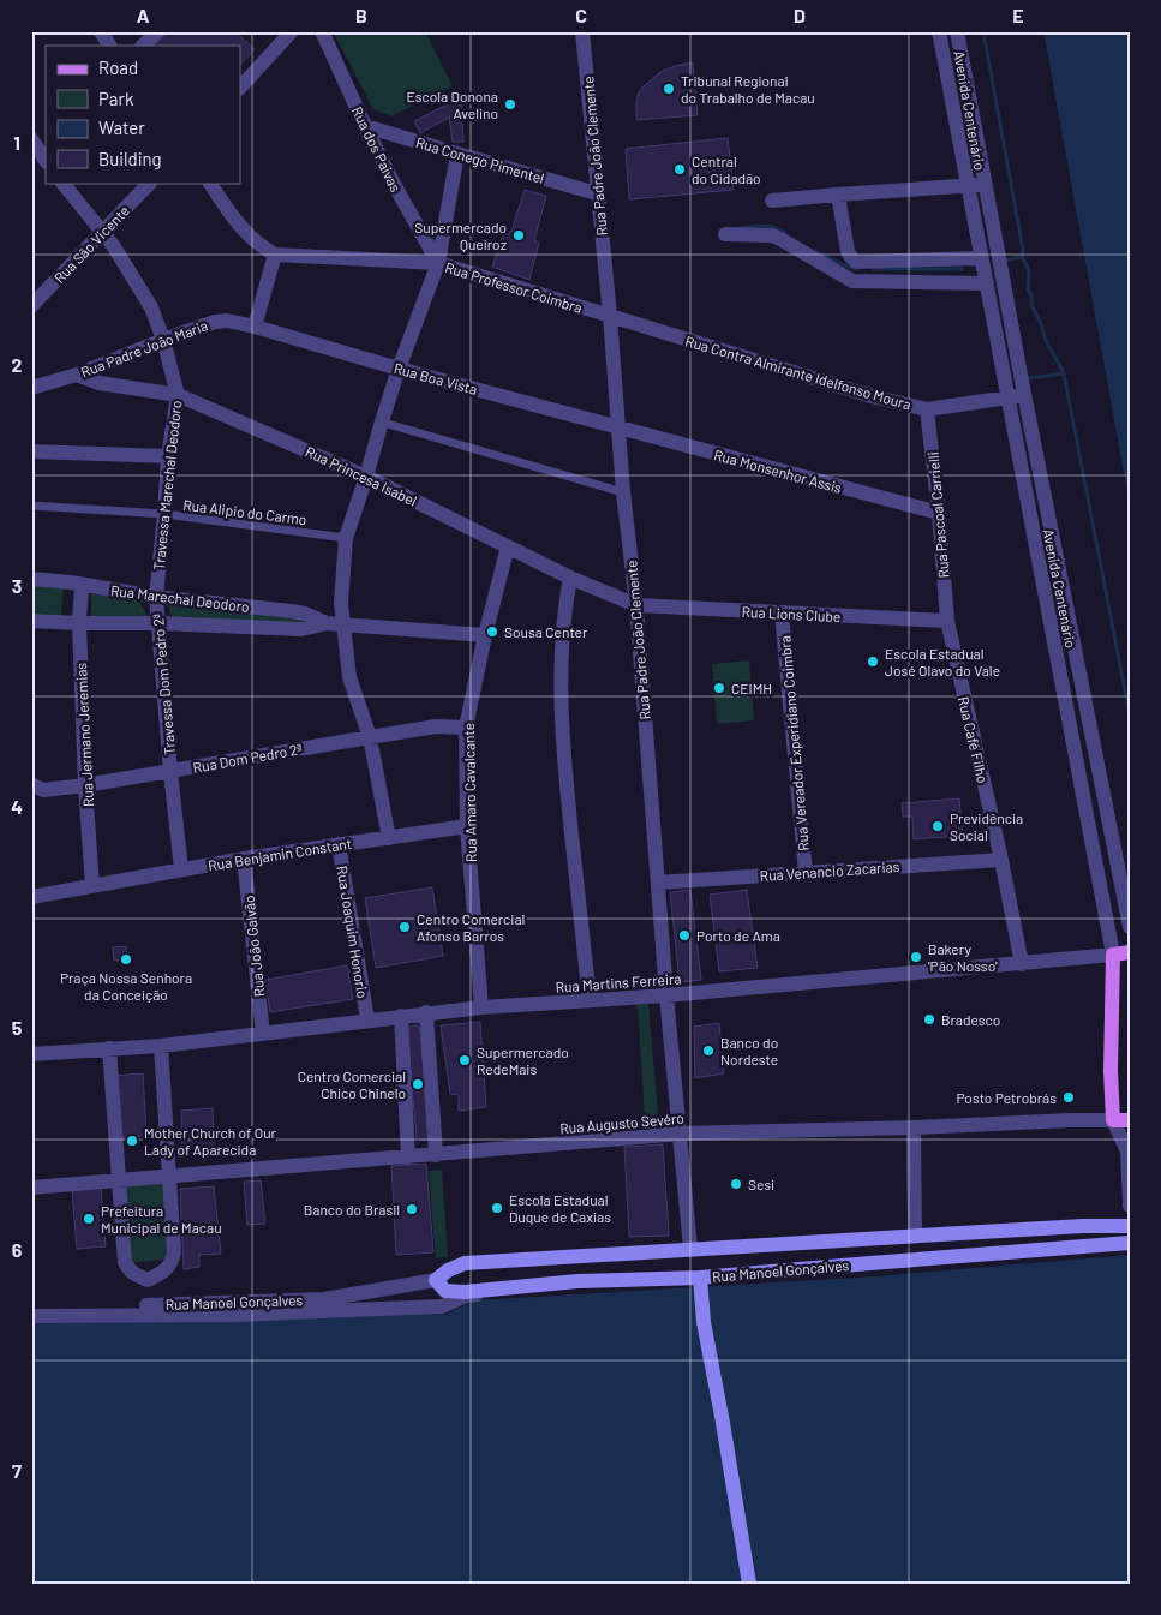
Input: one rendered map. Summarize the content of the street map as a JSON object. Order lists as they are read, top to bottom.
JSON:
{
  "streets": {
    "main road": ["Avenida Centenário", "Rua Martins Ferreira", "Rua Augusto Sevéro"],
    "street": [
      "Rua dos Paivas",
      "Rua Padre João Clemente",
      "Rua Conego Pimentel",
      "Rua São Vicente",
      "Rua Professor Coimbra",
      "Rua Padre João Maria",
      "Rua Contra Almirante Idelfonso Moura",
      "Rua Boa Vista",
      "Rua Monsenhor Assis",
      "Rua Princesa Isabel",
      "Travessa Marechal Deodoro",
      "Rua Pascoal Carrielli",
      "Rua Marechal Deodoro",
      "Rua Lions Clube",
      "Travessa Dom Pedro 2ª",
      "Rua Jermano Jeremias",
      "Rua Café Filho",
      "Rua Vereador Experidiano Coimbra",
      "Rua Dom Pedro 2ª",
      "Rua Amaro Cavalcante",
      "Rua Benjamin Constant",
      "Rua Venancio Zacarias",
      "Rua Joaquim Honorio",
      "Rua João Galvão",
      "Rua Manoel Gonçalves"
    ],
    "lane": ["Rua Alipio do Carmo"]
  },
  "crossings": [
    ["Avenida Centenário", "Rua Contra Almirante Idelfonso Moura"],
    ["Avenida Centenário", "Rua Martins Ferreira"],
    ["Avenida Centenário", "Rua Augusto Sevéro"],
    ["Rua dos Paivas", "Rua Conego Pimentel"],
    ["Rua dos Paivas", "Rua Professor Coimbra"],
    ["Rua Padre João Clemente", "Rua Conego Pimentel"],
    ["Rua Padre João Clemente", "Rua Professor Coimbra"],
    ["Rua Padre João Clemente", "Rua Contra Almirante Idelfonso Moura"],
    ["Rua Padre João Clemente", "Rua Boa Vista"],
    ["Rua Padre João Clemente", "Rua Monsenhor Assis"],
    ["Rua Padre João Clemente", "Rua Princesa Isabel"],
    ["Rua Padre João Clemente", "Rua Lions Clube"],
    ["Rua Padre João Clemente", "Rua Venancio Zacarias"],
    ["Rua Padre João Clemente", "Rua Martins Ferreira"],
    ["Rua Padre João Clemente", "Rua Augusto Sevéro"],
    ["Rua Padre João Clemente", "Rua Manoel Gonçalves"],
    ["Rua São Vicente", "Travessa Marechal Deodoro"],
    ["Rua Professor Coimbra", "Rua Contra Almirante Idelfonso Moura"],
    ["Rua Padre João Maria", "Rua Boa Vista"],
    ["Rua Padre João Maria", "Rua Princesa Isabel"],
    ["Rua Padre João Maria", "Travessa Marechal Deodoro"],
    ["Rua Contra Almirante Idelfonso Moura", "Rua Pascoal Carrielli"],
    ["Rua Boa Vista", "Rua Monsenhor Assis"],
    ["Rua Monsenhor Assis", "Rua Pascoal Carrielli"],
    ["Rua Princesa Isabel", "Travessa Marechal Deodoro"],
    ["Rua Princesa Isabel", "Rua Lions Clube"],
    ["Rua Princesa Isabel", "Rua Amaro Cavalcante"],
    ["Travessa Marechal Deodoro", "Rua Alipio do Carmo"],
    ["Travessa Marechal Deodoro", "Rua Marechal Deodoro"],
    ["Travessa Marechal Deodoro", "Travessa Dom Pedro 2ª"],
    ["Rua Pascoal Carrielli", "Rua Lions Clube"],
    ["Rua Pascoal Carrielli", "Rua Café Filho"],
    ["Rua Marechal Deodoro", "Travessa Dom Pedro 2ª"],
    ["Rua Marechal Deodoro", "Rua Jermano Jeremias"],
    ["Rua Marechal Deodoro", "Rua Amaro Cavalcante"],
    ["Rua Lions Clube", "Rua Café Filho"],
    ["Rua Lions Clube", "Rua Vereador Experidiano Coimbra"],
    ["Travessa Dom Pedro 2ª", "Rua Dom Pedro 2ª"],
    ["Travessa Dom Pedro 2ª", "Rua Benjamin Constant"],
    ["Rua Jermano Jeremias", "Rua Dom Pedro 2ª"],
    ["Rua Jermano Jeremias", "Rua Benjamin Constant"],
    ["Rua Café Filho", "Rua Venancio Zacarias"],
    ["Rua Café Filho", "Rua Martins Ferreira"],
    ["Rua Vereador Experidiano Coimbra", "Rua Venancio Zacarias"],
    ["Rua Dom Pedro 2ª", "Rua Amaro Cavalcante"],
    ["Rua Amaro Cavalcante", "Rua Benjamin Constant"],
    ["Rua Amaro Cavalcante", "Rua Martins Ferreira"],
    ["Rua Benjamin Constant", "Rua Joaquim Honorio"],
    ["Rua Benjamin Constant", "Rua João Galvão"],
    ["Rua Joaquim Honorio", "Rua Martins Ferreira"],
    ["Rua João Galvão", "Rua Martins Ferreira"]
  ],
  "places": [
    "Tribunal Regional do Trabalho de Macau",
    "Escola Donona Avelino",
    "Central do Cidadão",
    "Supermercado Queiroz",
    "Sousa Center",
    "Escola Estadual José Olavo do Vale",
    "CEIMH",
    "Previdência Social",
    "Centro Comercial Afonso Barros",
    "Porto de Ama",
    "Bakery 'Pão Nosso'",
    "Praça Nossa Senhora da Conceição",
    "Bradesco",
    "Banco do Nordeste",
    "Supermercado RedeMais",
    "Centro Comercial Chico Chinelo",
    "Posto Petrobrás",
    "Mother Church of Our Lady of Aparecida",
    "Sesi",
    "Escola Estadual Duque de Caxias",
    "Banco do Brasil",
    "Prefeitura Municipal de Macau"
  ],
  "legend": [
    "Road",
    "Park",
    "Water",
    "Building"
  ],
  "grid": {
    "columns": [
      "A",
      "B",
      "C",
      "D",
      "E"
    ],
    "rows": [
      "1",
      "2",
      "3",
      "4",
      "5",
      "6",
      "7"
    ]
  }
}
